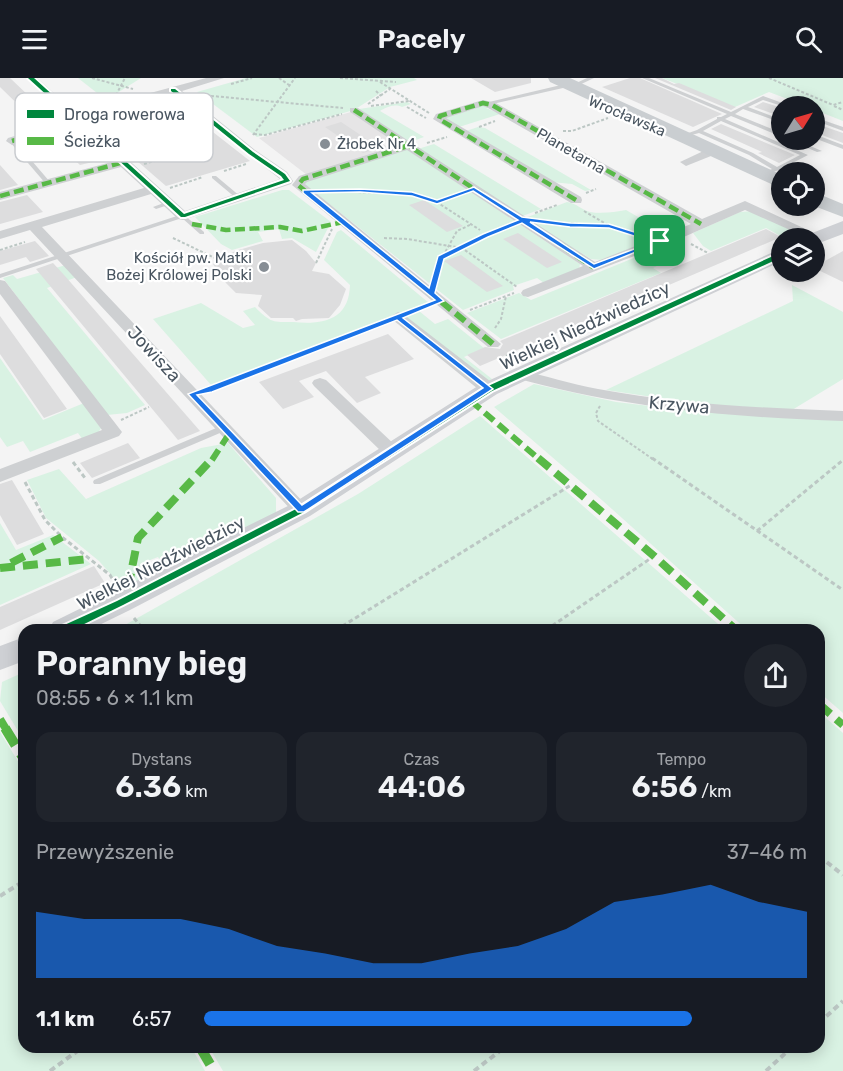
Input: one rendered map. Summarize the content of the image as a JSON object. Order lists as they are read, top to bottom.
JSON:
{
  "streets": {
    "main road": ["Wrocławska"],
    "street": [
      "Planetarna",
      "Wielkiej Niedźwiedzicy",
      "Jowisza",
      "Krzywa"
    ]
  },
  "crossings": [
    ["Wielkiej Niedźwiedzicy", "Jowisza"],
    ["Wielkiej Niedźwiedzicy", "Krzywa"]
  ],
  "places": ["Żłobek Nr 4", "Kościół pw. Matki Bożej Królowej Polski"],
  "legend": ["Droga rowerowa", "Ścieżka"],
  "north": "top right",
  "page": {
    "header": "Pacely",
    "heading": ["Poranny bieg", "08:55 · 6 × 1.1 km"],
    "stats": [
      ["Dystans", "6.36 km"],
      ["Czas", "44:06"],
      ["Tempo", "6:56 /km"]
    ],
    "chart": ["Przewyższenie", "37–46 m"],
    "list": [
      {
        "name": "1.1 km",
        "note": "6:57"
      }
    ]
  }
}
